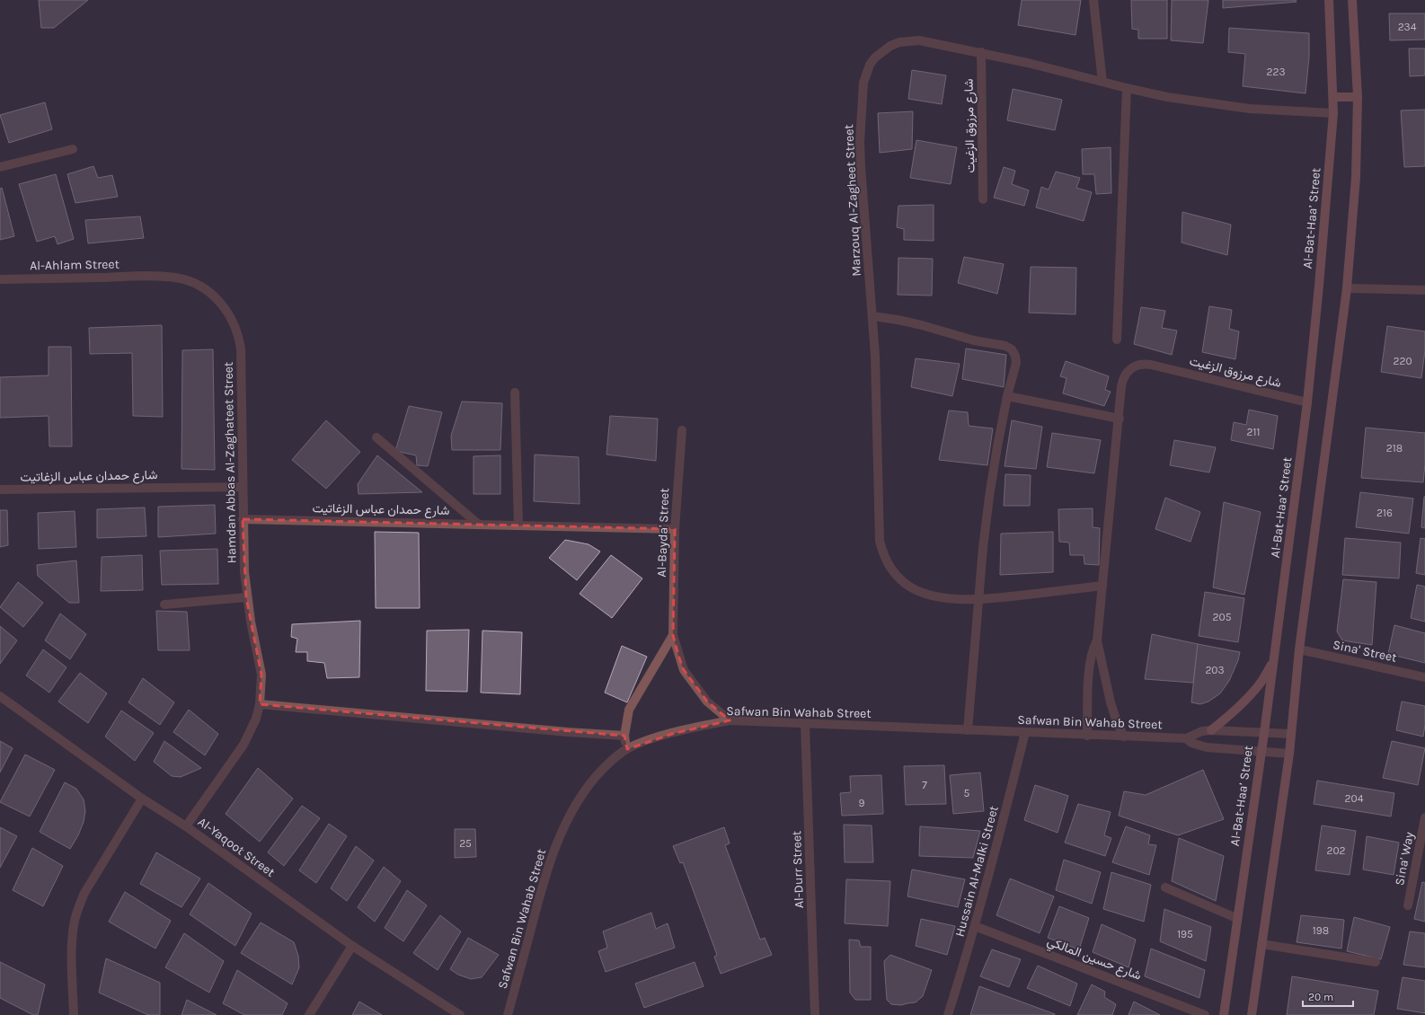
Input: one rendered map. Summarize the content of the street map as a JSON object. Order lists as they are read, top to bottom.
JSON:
{
  "streets": {
    "street": [
      "شارع مرزوق الزغيت",
      "Marzouq Al-Zagheet Street",
      "Al-Bat-Haa’ Street",
      "Al-Ahlam Street",
      "Hamdan Abbas Al-Zaghateet Street",
      "شارع حمدان عباس الزغاتيت",
      "Al-Bayda' Street",
      "Sina' Street",
      "Safwan Bin Wahab Street",
      "Al-Yaqoot Street",
      "Sina' Way",
      "Al-Durr Street",
      "Hussain Al-Malki Street",
      "شارع حسين المالكي"
    ]
  },
  "crossings": [
    ["شارع مرزوق الزغيت", "Marzouq Al-Zagheet Street"],
    ["شارع مرزوق الزغيت", "Al-Bat-Haa’ Street"],
    ["Marzouq Al-Zagheet Street", "Al-Bat-Haa’ Street"],
    ["Al-Bat-Haa’ Street", "Safwan Bin Wahab Street"],
    ["Al-Ahlam Street", "Hamdan Abbas Al-Zaghateet Street"],
    ["Hamdan Abbas Al-Zaghateet Street", "شارع حمدان عباس الزغاتيت"],
    ["Hamdan Abbas Al-Zaghateet Street", "Al-Yaqoot Street"],
    ["شارع حمدان عباس الزغاتيت", "Al-Bayda' Street"],
    ["Al-Bayda' Street", "Safwan Bin Wahab Street"],
    ["Safwan Bin Wahab Street", "Al-Durr Street"],
    ["Safwan Bin Wahab Street", "Hussain Al-Malki Street"],
    ["Hussain Al-Malki Street", "شارع حسين المالكي"]
  ],
  "house_numbers": [
    "234",
    "223",
    "220",
    "211",
    "218",
    "216",
    "205",
    "203",
    "7",
    "5",
    "204",
    "9",
    "25",
    "202",
    "198",
    "195"
  ],
  "scale_bar": "20 m"
}
